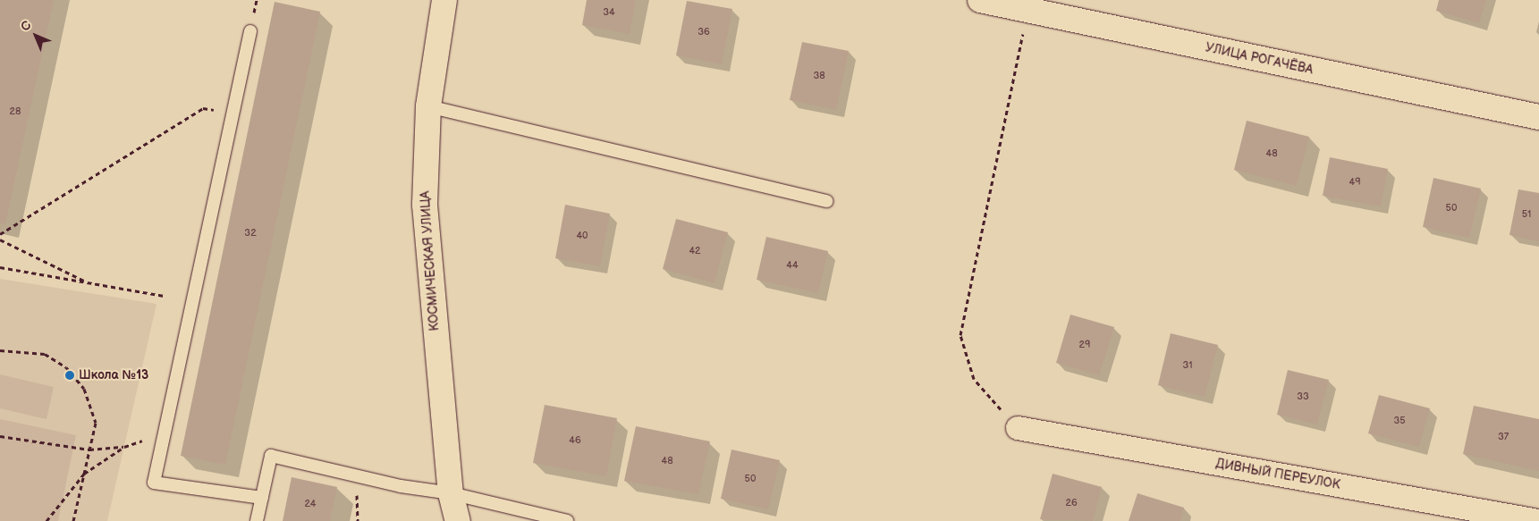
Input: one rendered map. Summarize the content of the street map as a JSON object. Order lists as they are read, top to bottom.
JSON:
{
  "streets": {
    "street": ["УЛИЦА РОГАЧЁВА", "КОСМИЧЕСКАЯ УЛИЦА", "ДИВНЫЙ ПЕРЕУЛОК"]
  },
  "places": ["Школа №13"],
  "house_numbers": [
    "34",
    "36",
    "38",
    "28",
    "48",
    "49",
    "50",
    "51",
    "32",
    "40",
    "42",
    "44",
    "29",
    "31",
    "33",
    "35",
    "37",
    "46",
    "48",
    "50",
    "26",
    "24"
  ],
  "north": "top left"
}
